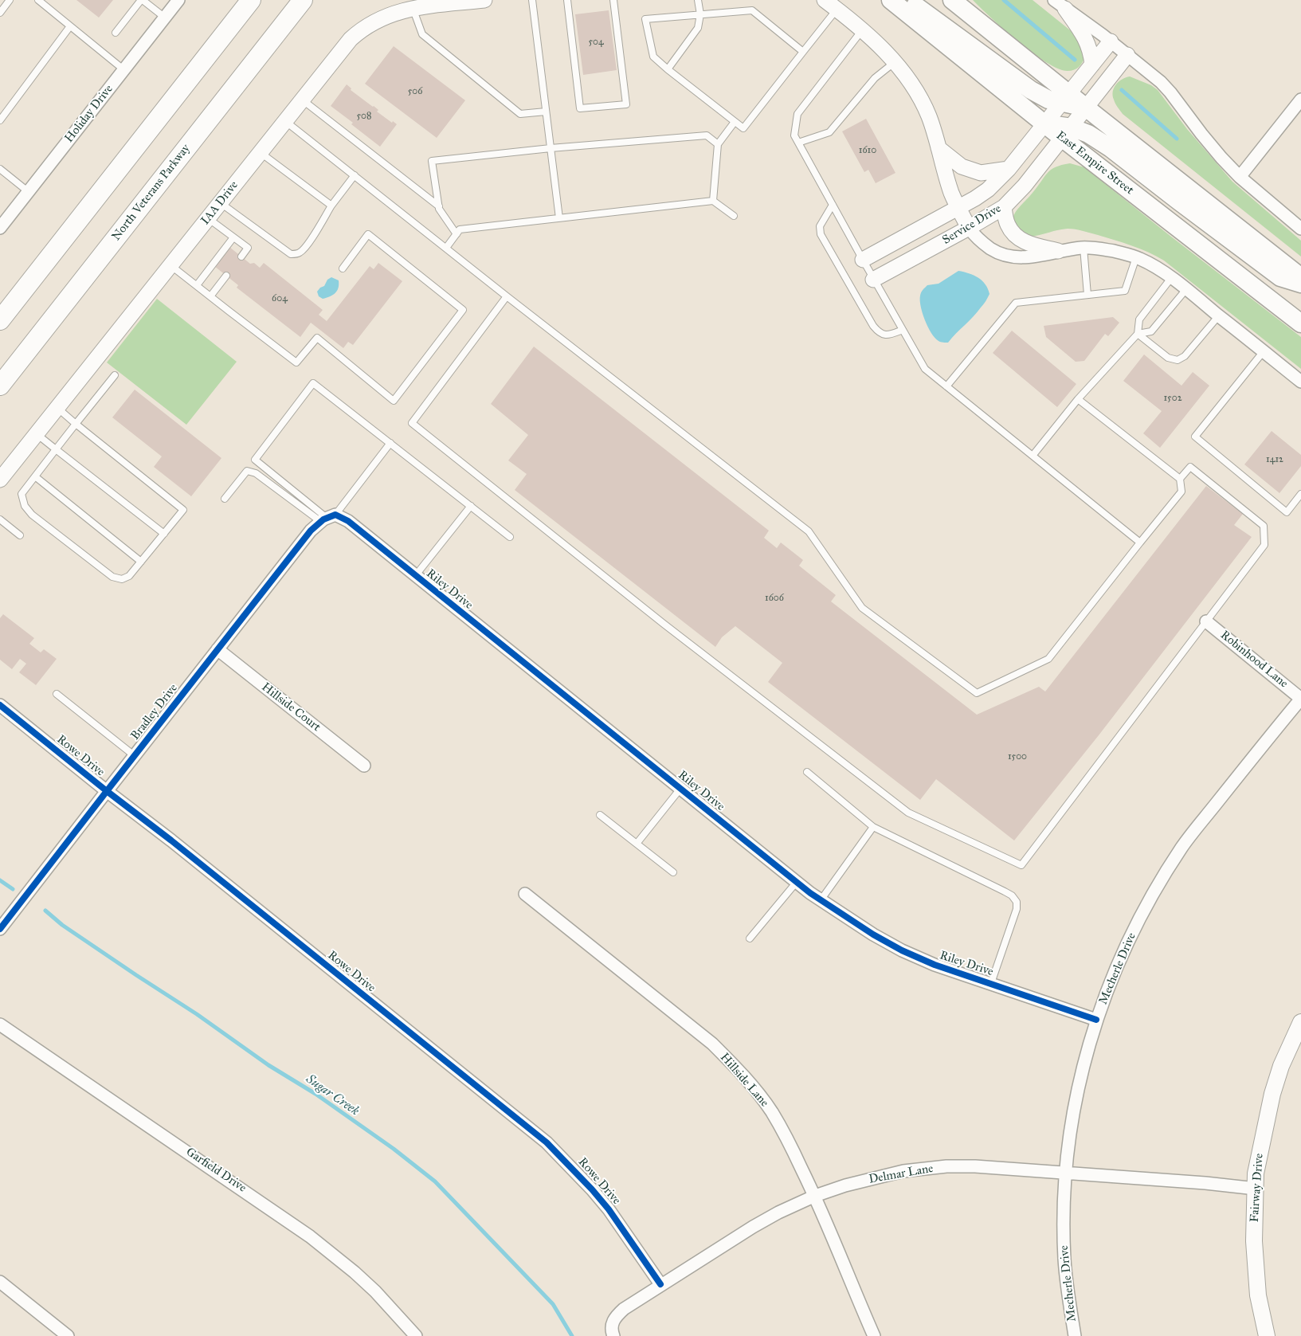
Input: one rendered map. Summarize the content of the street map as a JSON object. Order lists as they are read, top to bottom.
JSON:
{
  "streets": {
    "highway": ["North Veterans Parkway"],
    "main road": ["East Empire Street", "Fairway Drive"],
    "street": [
      "Holiday Drive",
      "IAA Drive",
      "Service Drive",
      "Riley Drive",
      "Robinhood Lane",
      "Hillside Court",
      "Bradley Drive",
      "Rowe Drive",
      "Mecherle Drive",
      "Hillside Lane",
      "Garfield Drive",
      "Delmar Lane"
    ]
  },
  "crossings": [
    ["East Empire Street", "Service Drive"],
    ["Riley Drive", "Bradley Drive"],
    ["Riley Drive", "Mecherle Drive"],
    ["Robinhood Lane", "Mecherle Drive"],
    ["Hillside Court", "Bradley Drive"],
    ["Bradley Drive", "Rowe Drive"],
    ["Rowe Drive", "Delmar Lane"],
    ["Mecherle Drive", "Delmar Lane"],
    ["Hillside Lane", "Delmar Lane"],
    ["Delmar Lane", "Fairway Drive"]
  ],
  "water": ["Sugar Creek"],
  "house_numbers": [
    "504",
    "506",
    "508",
    "1610",
    "604",
    "1502",
    "1412",
    "1606",
    "1500"
  ]
}
